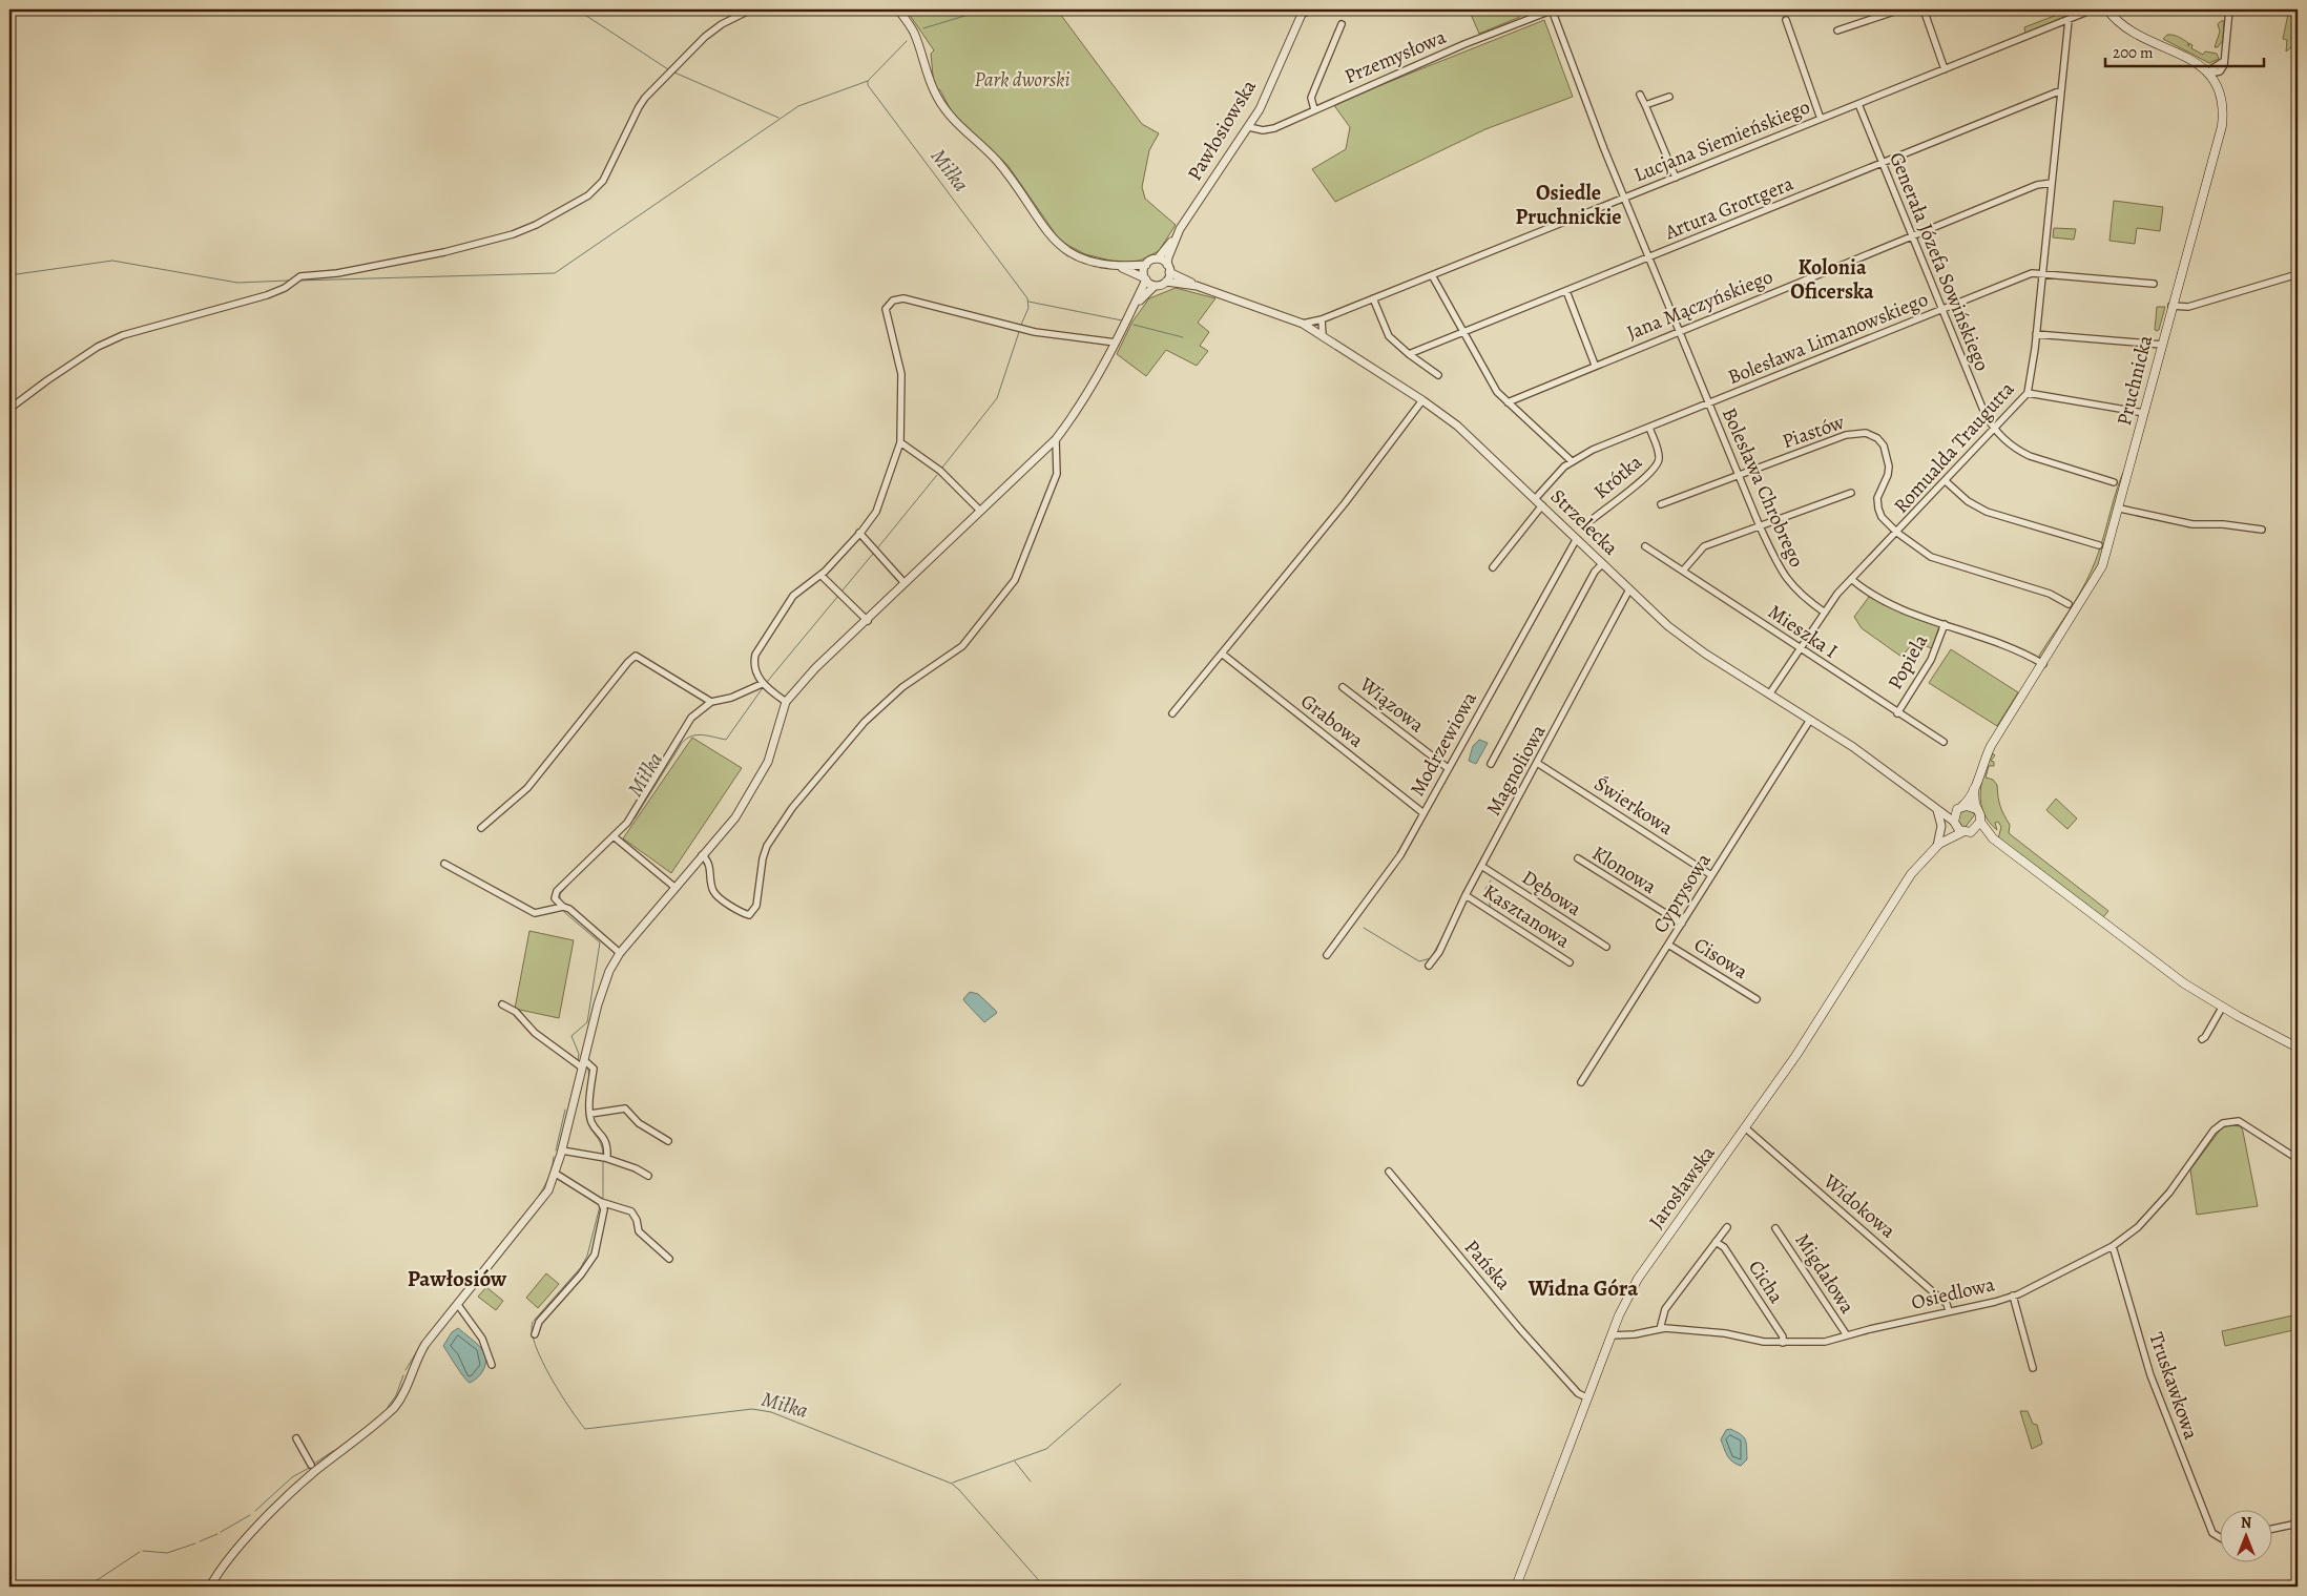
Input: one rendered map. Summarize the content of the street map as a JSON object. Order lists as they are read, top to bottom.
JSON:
{
  "streets": {
    "main road": ["Pruchnicka", "Jarosławska"],
    "street": [
      "Przemysłowa",
      "Pawłosiowska",
      "Lucjana Siemieńskiego",
      "Artura Grottgera",
      "Generała Józefa Sowińskiego",
      "Jana Mączyńskiego",
      "Bolesława Limanowskiego",
      "Piastów",
      "Romualda Traugutta",
      "Krótka",
      "Bolesława Chrobrego",
      "Strzelecka",
      "Mieszka I",
      "Popiela",
      "Wiązowa",
      "Grabowa",
      "Modrzewiowa",
      "Magnoliowa",
      "Świerkowa",
      "Klonowa",
      "Dębowa",
      "Cyprysowa",
      "Kasztanowa",
      "Cisowa",
      "Widokowa",
      "Pańska",
      "Migdałowa",
      "Cicha",
      "Osiedlowa",
      "Truskawkowa"
    ]
  },
  "crossings": [
    ["Przemysłowa", "Pawłosiowska"],
    ["Przemysłowa", "Bolesława Chrobrego"],
    ["Pawłosiowska", "Strzelecka"],
    ["Lucjana Siemieńskiego", "Generała Józefa Sowińskiego"],
    ["Lucjana Siemieńskiego", "Romualda Traugutta"],
    ["Lucjana Siemieńskiego", "Bolesława Chrobrego"],
    ["Lucjana Siemieńskiego", "Strzelecka"],
    ["Artura Grottgera", "Generała Józefa Sowińskiego"],
    ["Artura Grottgera", "Romualda Traugutta"],
    ["Artura Grottgera", "Bolesława Chrobrego"],
    ["Generała Józefa Sowińskiego", "Jana Mączyńskiego"],
    ["Generała Józefa Sowińskiego", "Bolesława Limanowskiego"],
    ["Generała Józefa Sowińskiego", "Romualda Traugutta"],
    ["Jana Mączyńskiego", "Romualda Traugutta"],
    ["Jana Mączyńskiego", "Bolesława Chrobrego"],
    ["Bolesława Limanowskiego", "Romualda Traugutta"],
    ["Bolesława Limanowskiego", "Krótka"],
    ["Bolesława Limanowskiego", "Bolesława Chrobrego"],
    ["Bolesława Limanowskiego", "Strzelecka"],
    ["Pruchnicka", "Strzelecka"],
    ["Pruchnicka", "Jarosławska"],
    ["Piastów", "Romualda Traugutta"],
    ["Piastów", "Bolesława Chrobrego"],
    ["Romualda Traugutta", "Bolesława Chrobrego"],
    ["Romualda Traugutta", "Strzelecka"],
    ["Romualda Traugutta", "Mieszka I"],
    ["Strzelecka", "Modrzewiowa"],
    ["Strzelecka", "Magnoliowa"],
    ["Strzelecka", "Cyprysowa"],
    ["Strzelecka", "Jarosławska"],
    ["Mieszka I", "Popiela"],
    ["Wiązowa", "Modrzewiowa"],
    ["Grabowa", "Modrzewiowa"],
    ["Magnoliowa", "Świerkowa"],
    ["Magnoliowa", "Dębowa"],
    ["Magnoliowa", "Kasztanowa"],
    ["Świerkowa", "Cyprysowa"],
    ["Klonowa", "Cyprysowa"],
    ["Cyprysowa", "Cisowa"],
    ["Jarosławska", "Widokowa"],
    ["Jarosławska", "Pańska"],
    ["Jarosławska", "Osiedlowa"],
    ["Widokowa", "Osiedlowa"],
    ["Migdałowa", "Osiedlowa"],
    ["Cicha", "Osiedlowa"],
    ["Osiedlowa", "Truskawkowa"]
  ],
  "districts": [
    "Osiedle Pruchnickie",
    "Kolonia Oficerska",
    "Pawłosiów",
    "Widna Góra"
  ],
  "water": ["Miłka"],
  "parks": ["Park dworski"],
  "scale_bar": "200 m",
  "north": "top"
}
